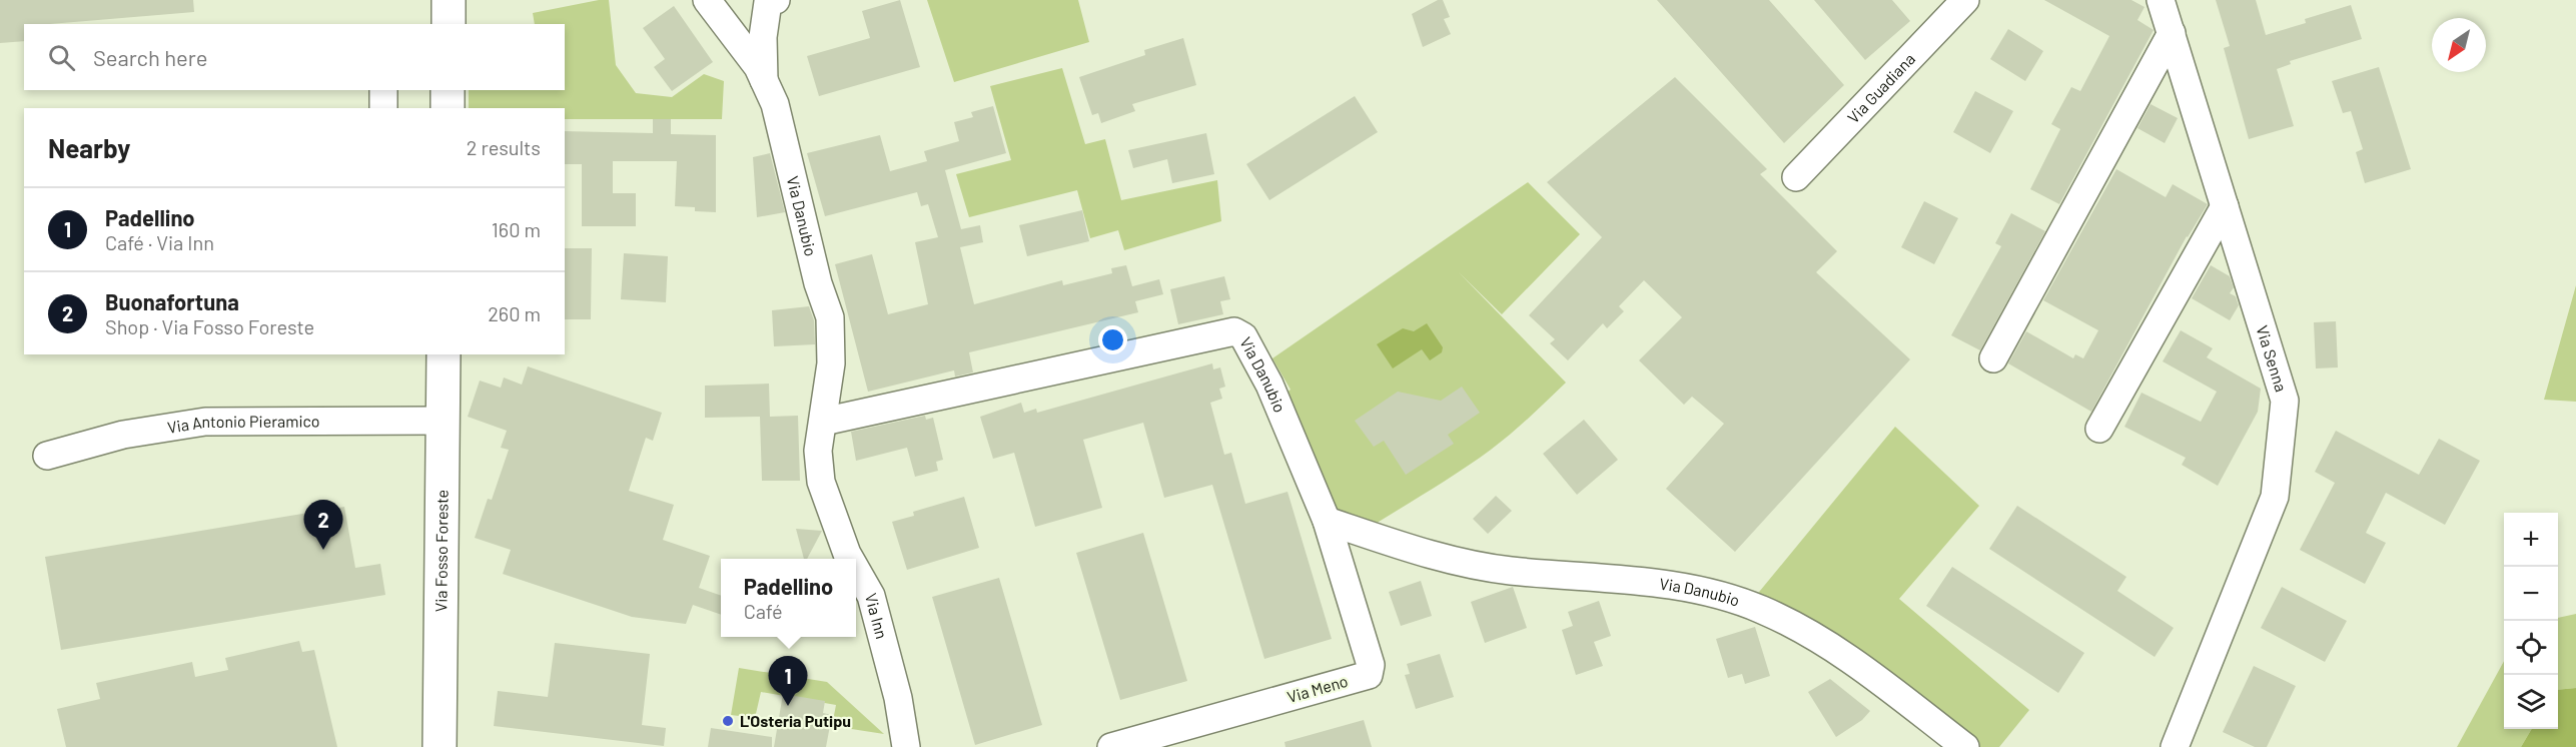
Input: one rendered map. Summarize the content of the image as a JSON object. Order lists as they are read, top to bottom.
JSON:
{
  "streets": {
    "main road": ["Via Fosso Foreste"],
    "street": [
      "Via Guadiana",
      "Via Danubio",
      "Via Senna",
      "Via Antonio Pieramico",
      "Via Inn",
      "Via Meno"
    ]
  },
  "crossings": [
    ["Via Danubio", "Via Inn"],
    ["Via Danubio", "Via Meno"],
    ["Via Antonio Pieramico", "Via Fosso Foreste"]
  ],
  "places": ["L'Osteria Putipu"],
  "north": "bottom left",
  "page": {
    "search": "Search here",
    "heading": ["Nearby", "2 results"],
    "list": [
      {
        "mark": "1",
        "name": "Padellino",
        "note": "Café · Via Inn",
        "value": "160 m"
      },
      {
        "mark": "2",
        "name": "Buonafortuna",
        "note": "Shop · Via Fosso Foreste",
        "value": "260 m"
      }
    ],
    "pins": ["2", "1"],
    "map_buttons": ["+", "−"],
    "popup": ["Padellino", "Café"]
  }
}
